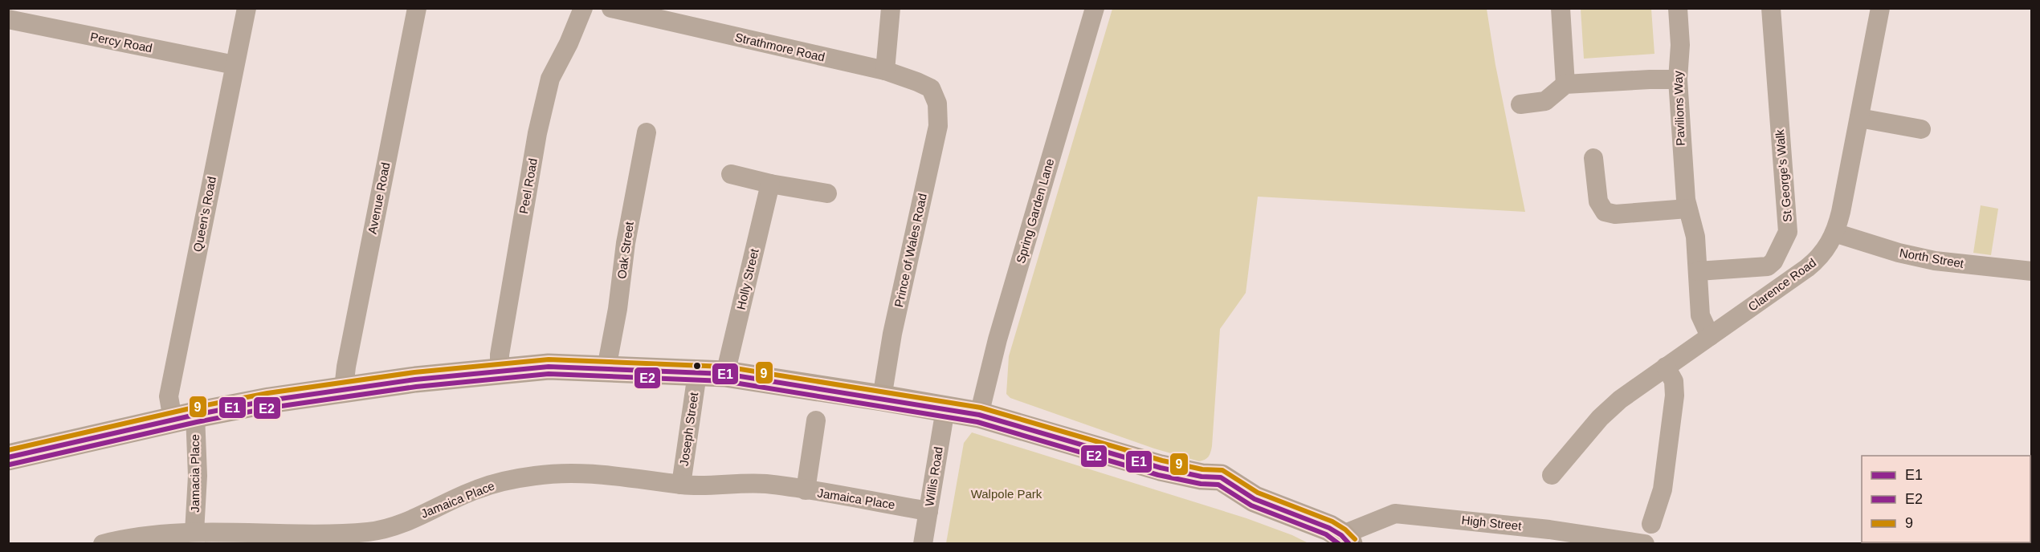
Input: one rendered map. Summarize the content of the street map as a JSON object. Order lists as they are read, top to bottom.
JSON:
{
  "streets": {
    "street": [
      "Percy Road",
      "Strathmore Road",
      "Pavilions Way",
      "St George's Walk",
      "Peel Road",
      "Avenue Road",
      "Spring Garden Lane",
      "Queen's Road",
      "Oak Street",
      "Prince of Wales Road",
      "North Street",
      "Holly Street",
      "Clarence Road",
      "Joseph Street",
      "Jamacia Place",
      "Willis Road",
      "Jamaica Place",
      "High Street"
    ]
  },
  "crossings": [
    ["Percy Road", "Queen's Road"],
    ["Strathmore Road", "Prince of Wales Road"],
    ["Pavilions Way", "St George's Walk"],
    ["Pavilions Way", "Clarence Road"],
    ["Queen's Road", "Jamacia Place"],
    ["North Street", "Clarence Road"],
    ["Joseph Street", "Jamaica Place"],
    ["Jamacia Place", "Jamaica Place"],
    ["Willis Road", "Jamaica Place"]
  ],
  "parks": ["Walpole Park"],
  "lines": ["transit line 9", "transit line E1", "transit line E2"],
  "legend": ["E1", "E2", "9"]
}
